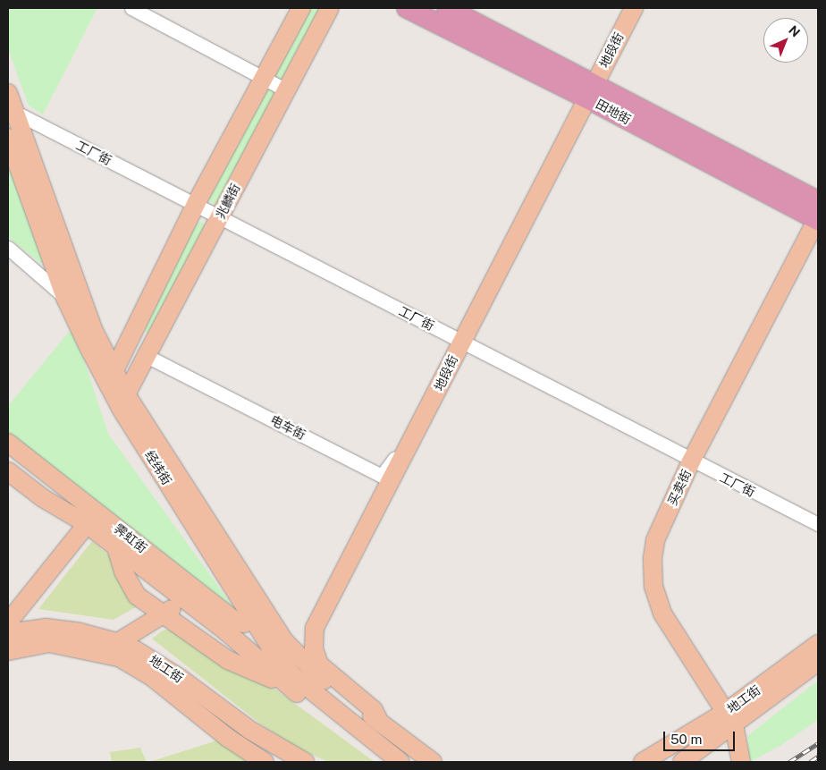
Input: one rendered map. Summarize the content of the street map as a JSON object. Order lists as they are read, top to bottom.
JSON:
{
  "streets": {
    "highway": ["田地街"],
    "main road": [
      "地段街",
      "兆麟街",
      "经纬街",
      "买卖街",
      "霁虹街",
      "地工街"
    ],
    "street": ["工厂街", "电车街"]
  },
  "crossings": [
    ["地段街", "田地街"],
    ["地段街", "工厂街"],
    ["地段街", "电车街"],
    ["地段街", "经纬街"],
    ["田地街", "买卖街"],
    ["工厂街", "兆麟街"],
    ["工厂街", "经纬街"],
    ["工厂街", "买卖街"],
    ["兆麟街", "电车街"],
    ["兆麟街", "经纬街"],
    ["经纬街", "霁虹街"],
    ["买卖街", "地工街"]
  ],
  "scale_bar": "50 m",
  "north": "top right"
}
